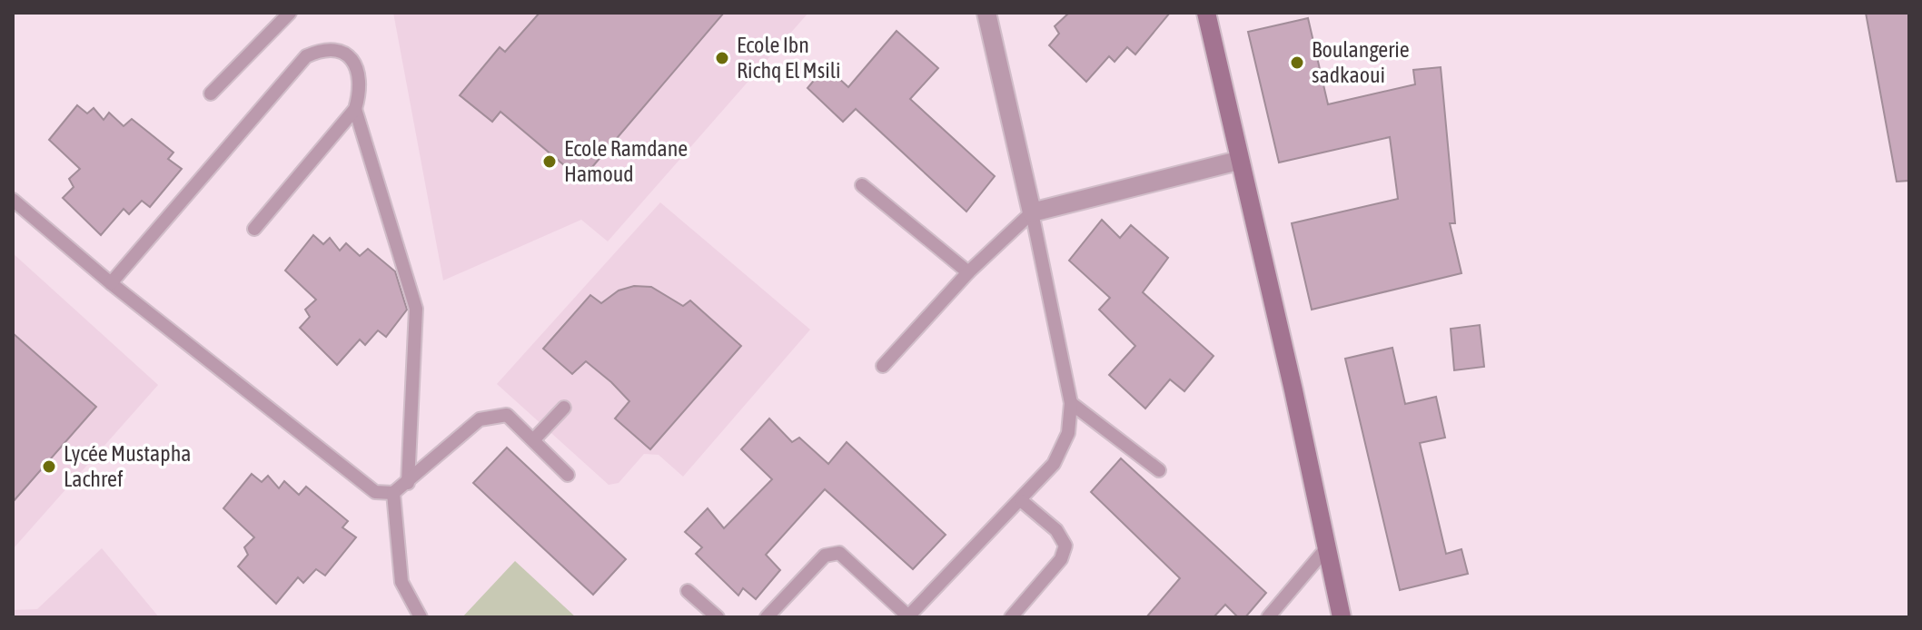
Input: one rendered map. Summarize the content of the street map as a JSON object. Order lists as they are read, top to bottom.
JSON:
{
  "places": [
    "Ecole Ibn Richq El Msili",
    "Boulangerie sadkaoui",
    "Ecole Ramdane Hamoud",
    "Lycée Mustapha Lachref"
  ]
}
